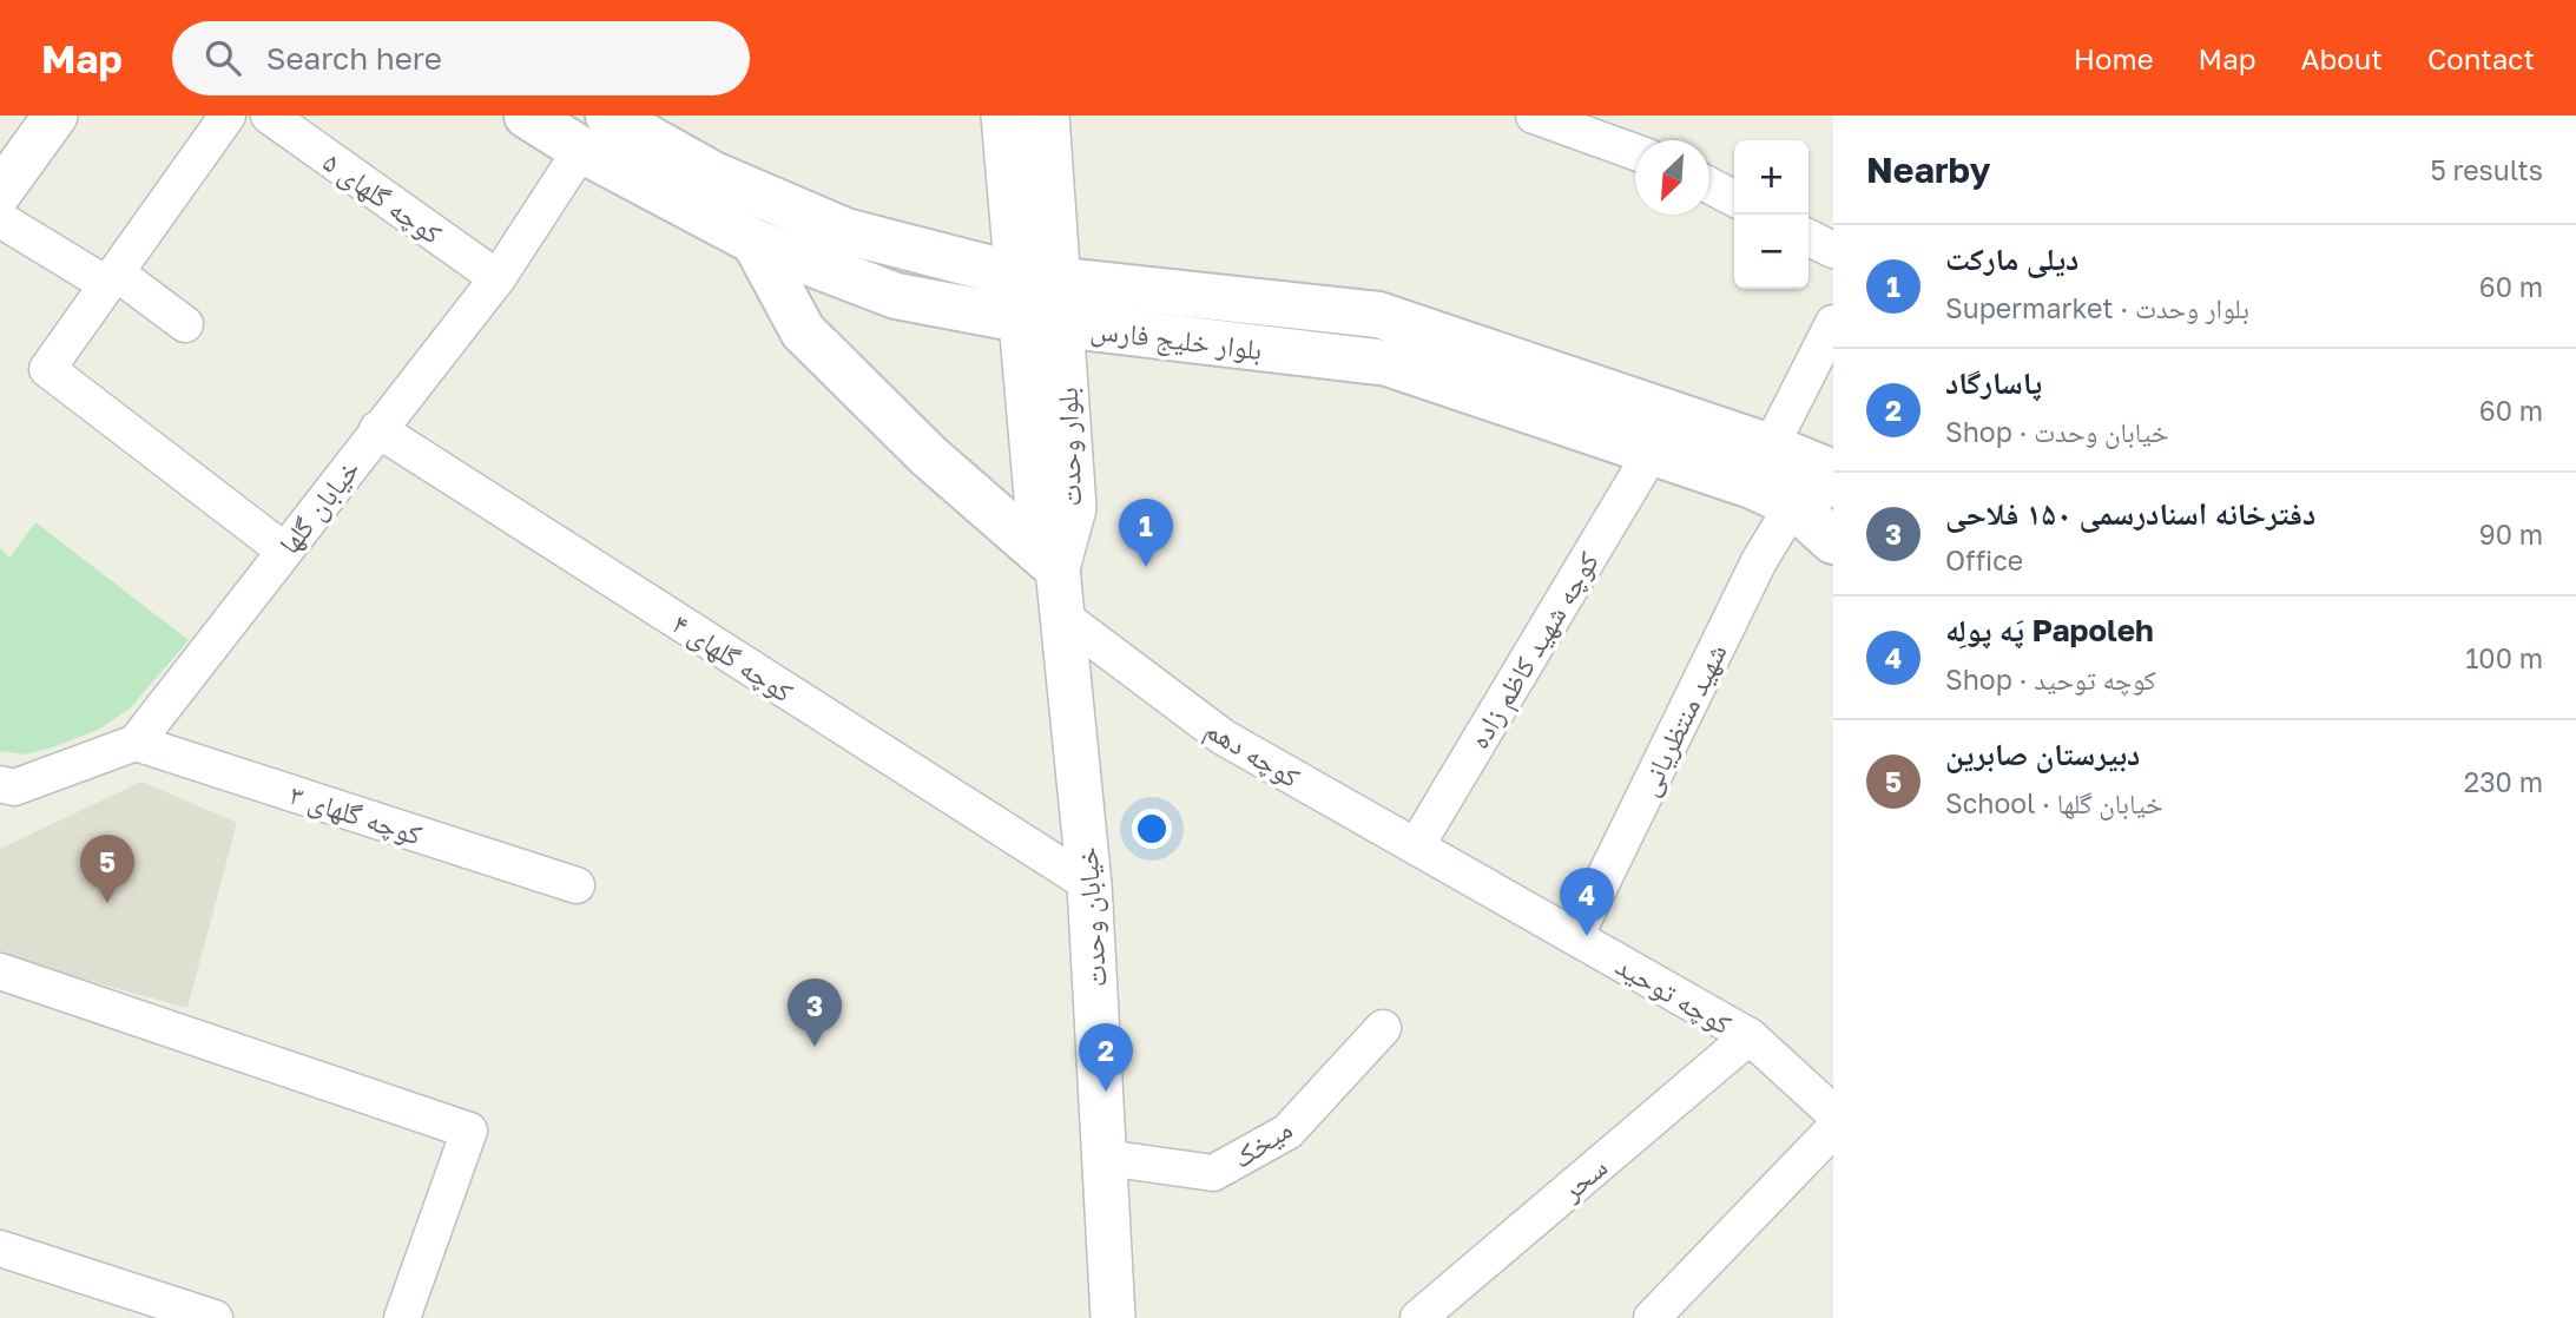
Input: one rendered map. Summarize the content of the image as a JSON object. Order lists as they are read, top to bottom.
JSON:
{
  "streets": {
    "main road": ["بلوار خلیج فارس"],
    "street": [
      "کوچه گلهای ۵",
      "بلوار وحدت",
      "خیابان گلها",
      "کوچه شهید کاظم زاده",
      "کوچه گلهای ۴",
      "شهید منتظریانی",
      "کوچه دهم",
      "کوچه گلهای ۳",
      "خیابان وحدت",
      "کوچه توحید",
      "میخک",
      "سحر"
    ]
  },
  "crossings": [
    ["کوچه گلهای ۵", "خیابان گلها"],
    ["بلوار خلیج فارس", "بلوار وحدت"],
    ["بلوار خلیج فارس", "خیابان گلها"],
    ["بلوار خلیج فارس", "کوچه شهید کاظم زاده"],
    ["بلوار خلیج فارس", "شهید منتظریانی"],
    ["بلوار وحدت", "خیابان وحدت"],
    ["خیابان گلها", "کوچه گلهای ۴"],
    ["خیابان گلها", "کوچه گلهای ۳"],
    ["کوچه شهید کاظم زاده", "کوچه دهم"],
    ["کوچه گلهای ۴", "خیابان وحدت"],
    ["شهید منتظریانی", "کوچه توحید"],
    ["کوچه دهم", "خیابان وحدت"],
    ["کوچه دهم", "کوچه توحید"],
    ["خیابان وحدت", "میخک"],
    ["کوچه توحید", "سحر"]
  ],
  "north": "bottom left",
  "page": {
    "header": "Map",
    "search": "Search here",
    "nav": [
      "Home",
      "Map",
      "About",
      "Contact"
    ],
    "heading": ["Nearby", "5 results"],
    "map_buttons": ["+", "−"],
    "list": [
      {
        "mark": "1",
        "name": "دیلی مارکت",
        "note": "Supermarket · بلوار وحدت",
        "value": "60 m"
      },
      {
        "mark": "2",
        "name": "پاسارگاد",
        "note": "Shop · خیابان وحدت",
        "value": "60 m"
      },
      {
        "mark": "3",
        "name": "دفترخانه اسنادرسمی ۱۵۰ فلاحی",
        "note": "Office",
        "value": "90 m"
      },
      {
        "mark": "4",
        "name": "پَه پولِه Papoleh",
        "note": "Shop · کوچه توحید",
        "value": "100 m"
      },
      {
        "mark": "5",
        "name": "دبیرستان صابرین",
        "note": "School · خیابان گلها",
        "value": "230 m"
      }
    ],
    "pins": [
      "1",
      "5",
      "4",
      "3",
      "2"
    ]
  }
}
